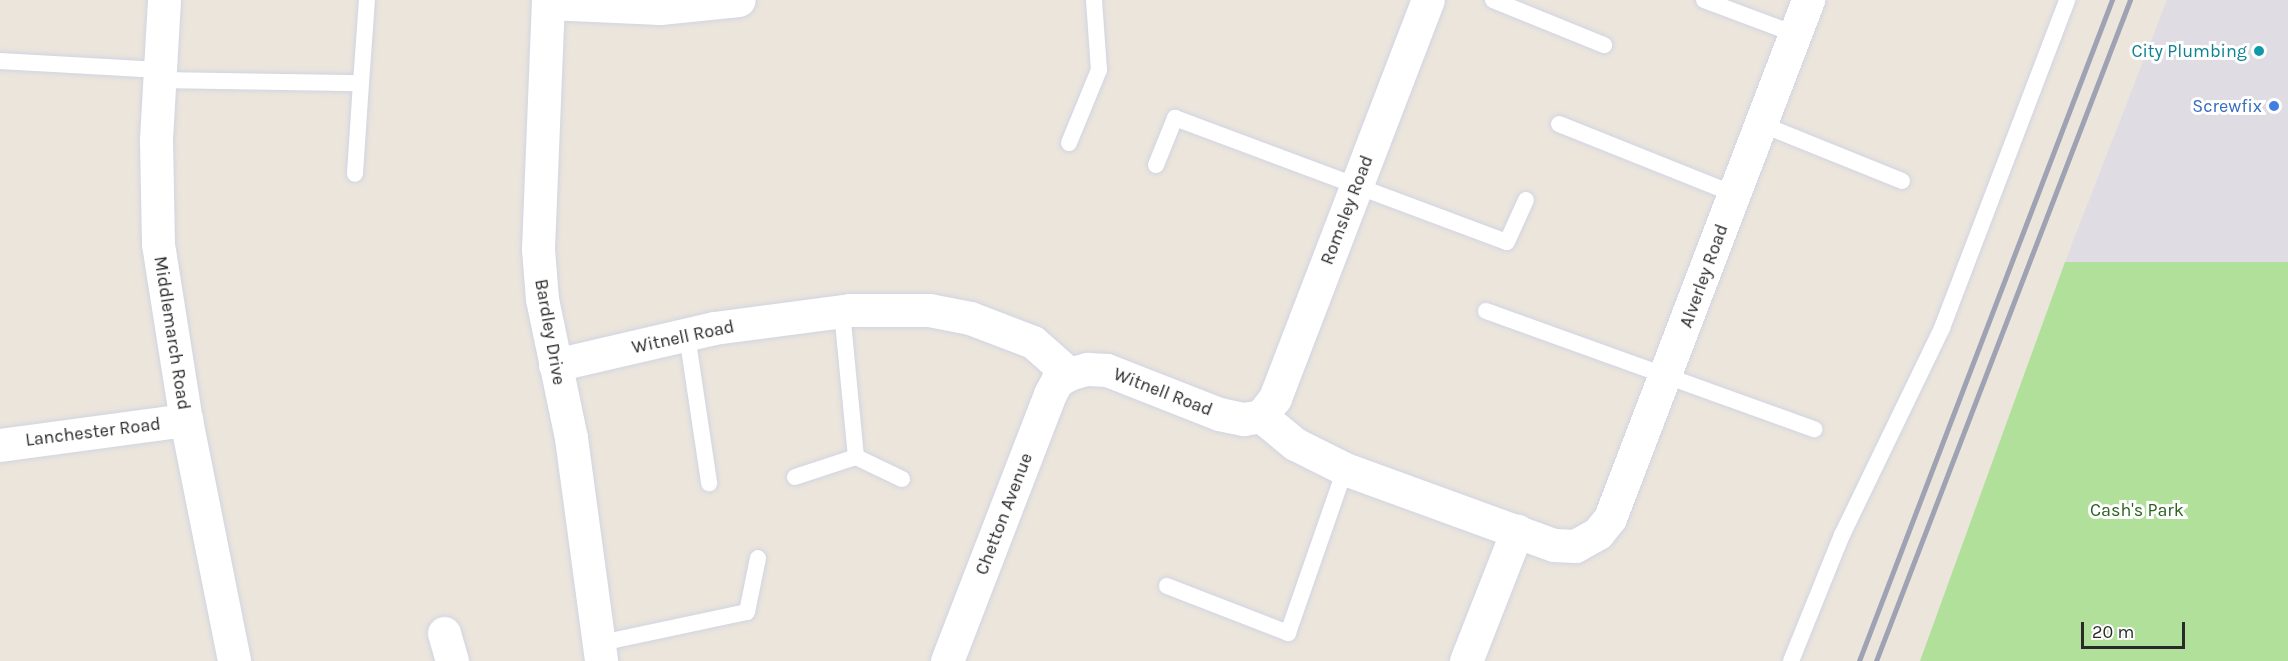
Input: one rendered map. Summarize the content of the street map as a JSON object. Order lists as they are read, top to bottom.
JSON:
{
  "streets": {
    "street": [
      "Romsley Road",
      "Alverley Road",
      "Bardley Drive",
      "Middlemarch Road",
      "Witnell Road",
      "Lanchester Road",
      "Chetton Avenue"
    ]
  },
  "crossings": [
    ["Romsley Road", "Witnell Road"],
    ["Bardley Drive", "Witnell Road"],
    ["Middlemarch Road", "Lanchester Road"],
    ["Witnell Road", "Chetton Avenue"]
  ],
  "parks": ["Cash's Park"],
  "places": ["City Plumbing", "Screwfix"],
  "scale_bar": "20 m"
}
